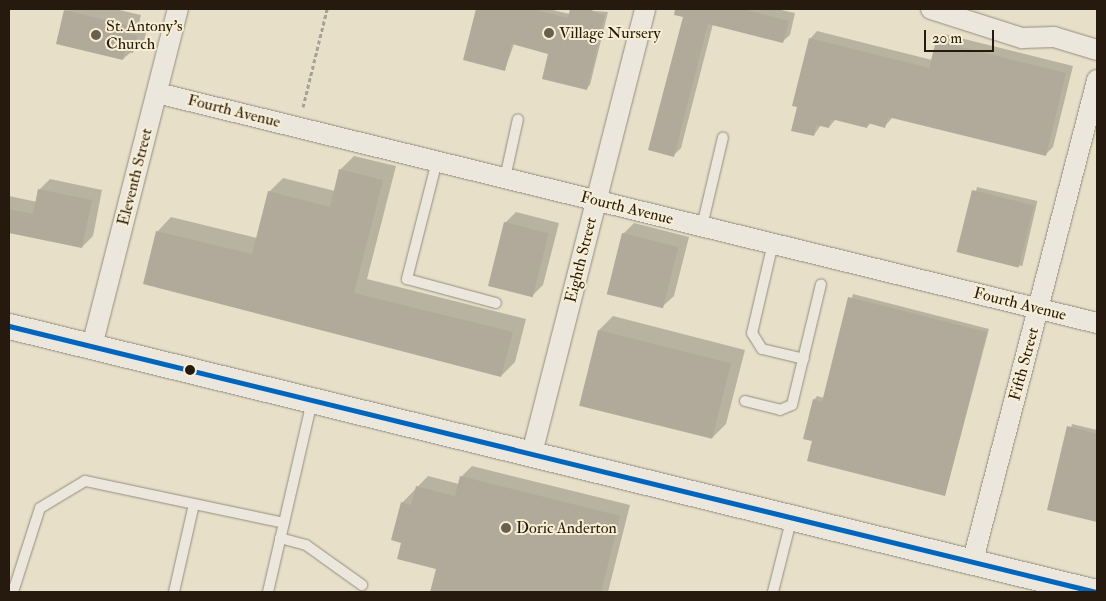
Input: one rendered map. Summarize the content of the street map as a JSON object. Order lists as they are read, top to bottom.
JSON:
{
  "streets": {
    "street": [
      "Fourth Avenue",
      "Eleventh Street",
      "Eighth Street",
      "Fifth Street"
    ]
  },
  "crossings": [
    ["Fourth Avenue", "Eleventh Street"],
    ["Fourth Avenue", "Eighth Street"],
    ["Fourth Avenue", "Fifth Street"]
  ],
  "places": ["Village Nursery", "St. Antony's Church", "Doric Anderton"],
  "scale_bar": "20 m"
}
